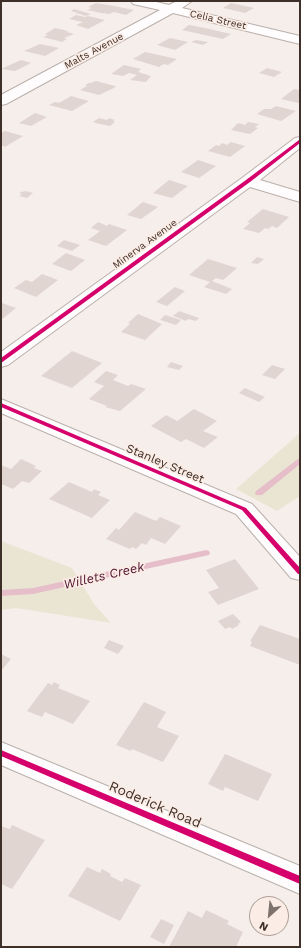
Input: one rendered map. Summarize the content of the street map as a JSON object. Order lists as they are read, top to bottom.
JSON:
{
  "streets": {
    "street": [
      "Celia Street",
      "Malts Avenue",
      "Minerva Avenue",
      "Stanley Street",
      "Roderick Road"
    ]
  },
  "crossings": [
    ["Celia Street", "Malts Avenue"]
  ],
  "water": ["Willets Creek"],
  "north": "bottom left"
}
